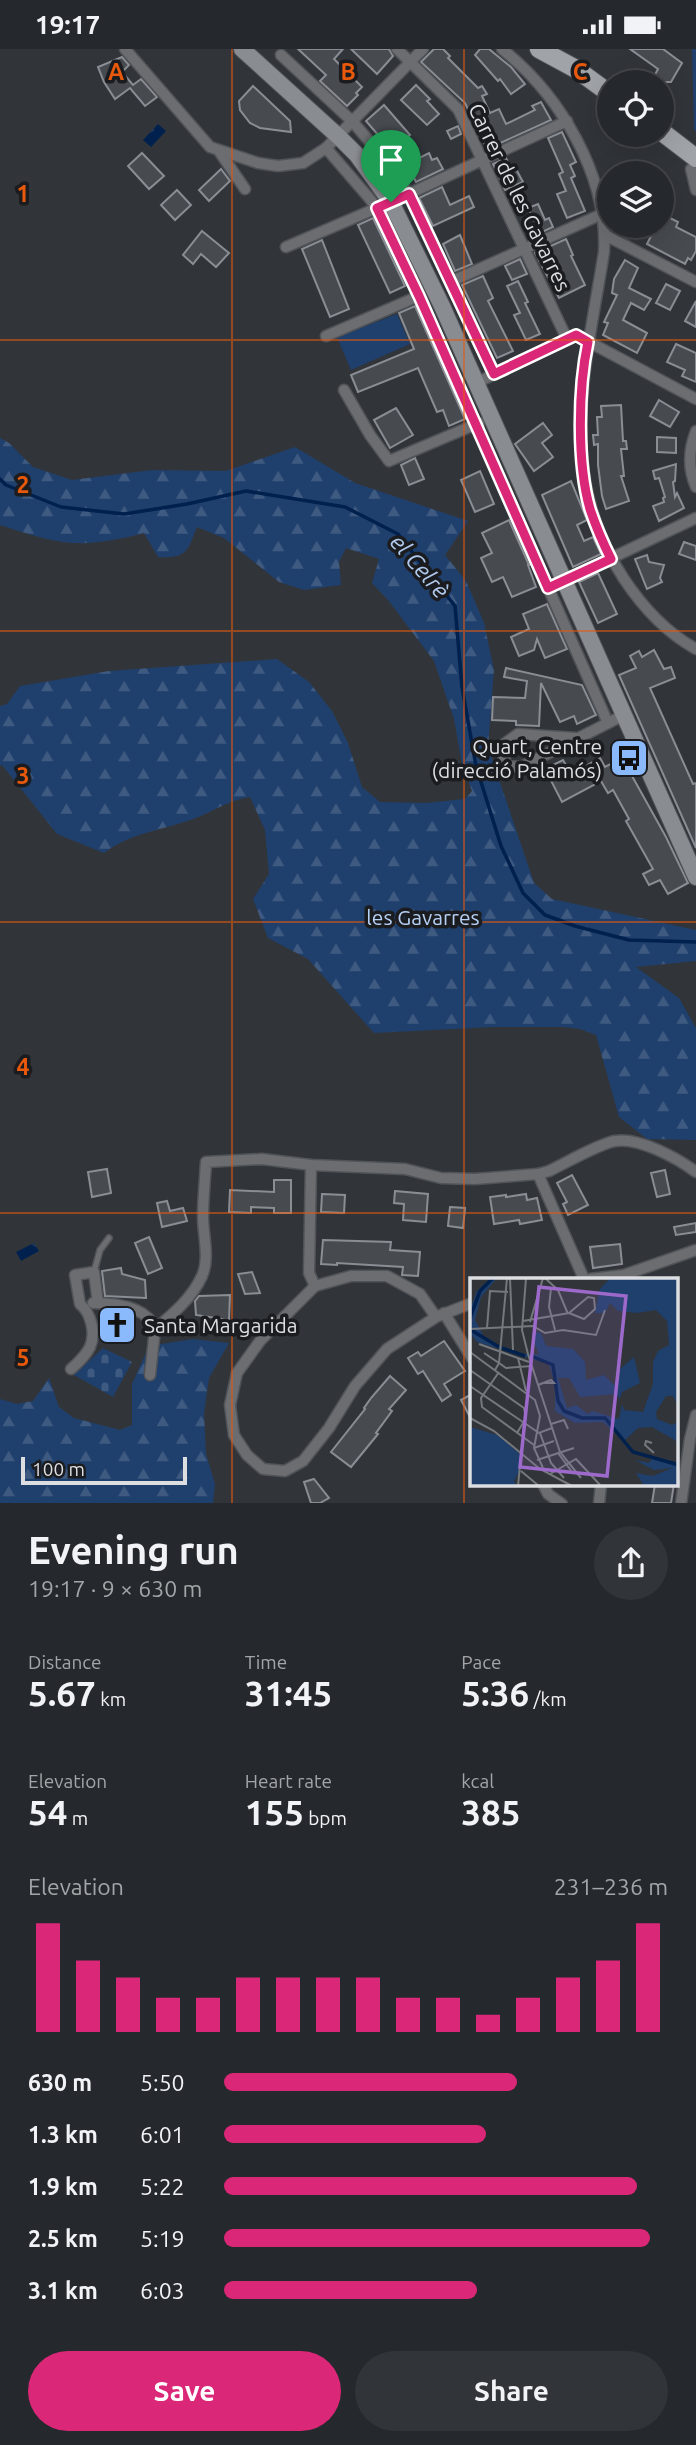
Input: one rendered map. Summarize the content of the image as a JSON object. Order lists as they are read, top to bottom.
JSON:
{
  "streets": {
    "street": ["Carrer de les Gavarres"]
  },
  "water": ["el Celrè"],
  "parks": ["les Gavarres"],
  "places": {
    "bus stop": ["Quart, Centre (direcció Palamós)"],
    "church": ["Santa Margarida"]
  },
  "scale_bar": "100 m",
  "page": {
    "status": "19:17",
    "scale": "100 m",
    "heading": ["Evening run", "19:17 · 9 × 630 m"],
    "stats": [
      ["Distance", "5.67 km"],
      ["Time", "31:45"],
      ["Pace", "5:36 /km"],
      ["Elevation", "54 m"],
      ["Heart rate", "155 bpm"],
      ["kcal", "385"]
    ],
    "chart": ["Elevation", "231–236 m"],
    "list": [
      {
        "name": "630 m",
        "note": "5:50"
      },
      {
        "name": "1.3 km",
        "note": "6:01"
      },
      {
        "name": "1.9 km",
        "note": "5:22"
      },
      {
        "name": "2.5 km",
        "note": "5:19"
      },
      {
        "name": "3.1 km",
        "note": "6:03"
      }
    ],
    "buttons": ["Save", "Share"]
  },
  "grid": {
    "columns": ["A", "B", "C"],
    "rows": [
      "1",
      "2",
      "3",
      "4",
      "5"
    ]
  }
}
